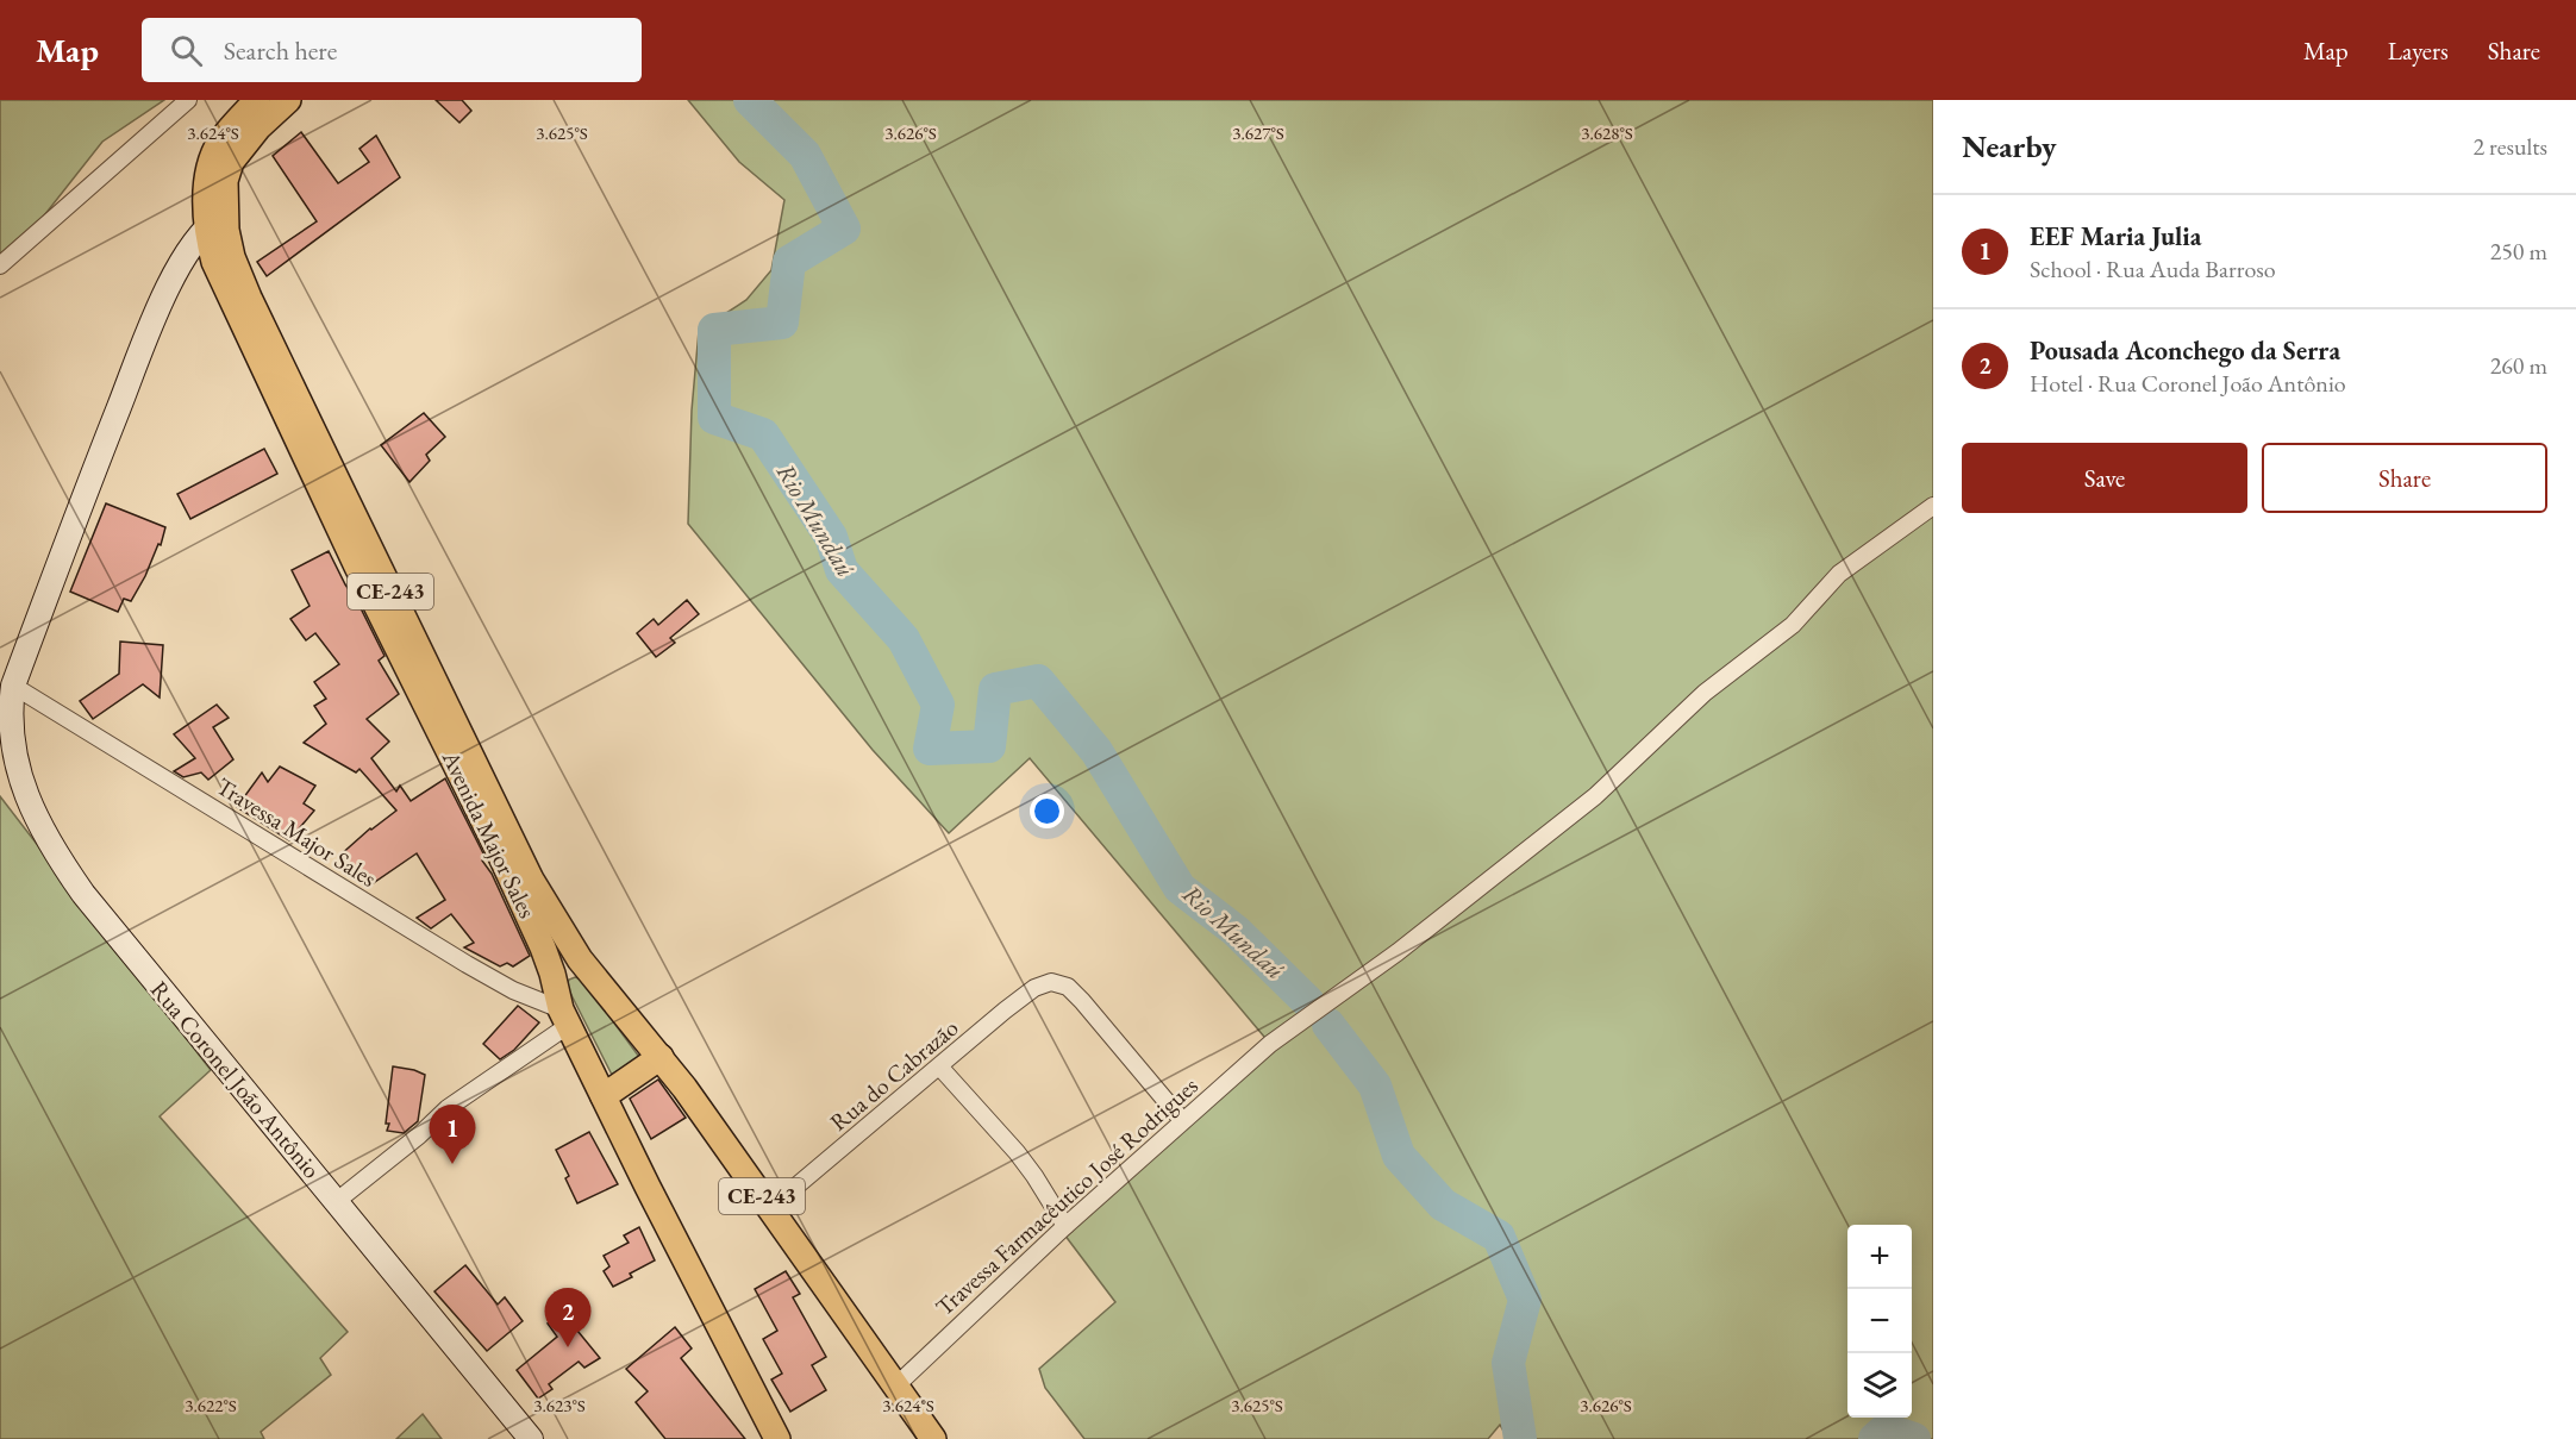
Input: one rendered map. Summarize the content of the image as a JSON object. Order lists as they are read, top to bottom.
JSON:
{
  "streets": {
    "main road": ["CE-243", "Avenida Major Sales"],
    "street": [
      "Travessa Major Sales",
      "Rua do Cabrazão",
      "Rua Coronel João Antônio",
      "Travessa Farmacêutico José Rodrigues"
    ]
  },
  "crossings": [
    ["CE-243", "Avenida Major Sales"],
    ["CE-243", "Rua do Cabrazão"],
    ["CE-243", "Rua Coronel João Antônio"],
    ["CE-243", "Travessa Farmacêutico José Rodrigues"],
    ["Travessa Major Sales", "Avenida Major Sales"],
    ["Travessa Major Sales", "Rua Coronel João Antônio"],
    ["Avenida Major Sales", "Rua Coronel João Antônio"],
    ["Rua do Cabrazão", "Travessa Farmacêutico José Rodrigues"]
  ],
  "water": ["Rio Mundaú"],
  "page": {
    "header": "Map",
    "search": "Search here",
    "nav": ["Map", "Layers", "Share"],
    "heading": ["Nearby", "2 results"],
    "list": [
      {
        "mark": "1",
        "name": "EEF Maria Julia",
        "note": "School · Rua Auda Barroso",
        "value": "250 m"
      },
      {
        "mark": "2",
        "name": "Pousada Aconchego da Serra",
        "note": "Hotel · Rua Coronel João Antônio",
        "value": "260 m"
      }
    ],
    "buttons": ["Save", "Share"],
    "pins": ["1", "2"],
    "map_buttons": ["+", "−"]
  },
  "coordinates": [
    "3.624°S",
    "3.625°S",
    "3.626°S",
    "3.627°S",
    "3.628°S",
    "3.622°S",
    "3.623°S"
  ]
}
